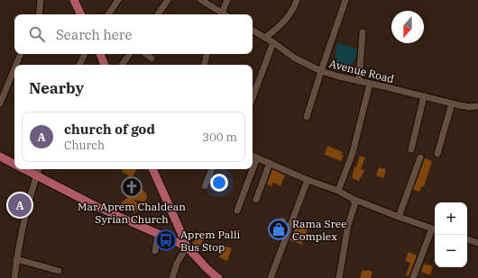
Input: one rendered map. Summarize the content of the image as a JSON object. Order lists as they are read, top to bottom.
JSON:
{
  "streets": {
    "street": ["Avenue Road"]
  },
  "places": {
    "church": ["Mar Aprem Chaldean Syrian Church"],
    "shop": ["Rama Sree Complex"],
    "bus stop": ["Aprem Palli Bus Stop"]
  },
  "north": "bottom",
  "page": {
    "search": "Search here",
    "heading": "Nearby",
    "list": [
      {
        "mark": "A",
        "name": "church of god",
        "note": "Church",
        "value": "300 m"
      }
    ],
    "pins": "A",
    "map_buttons": ["+", "−"]
  }
}
